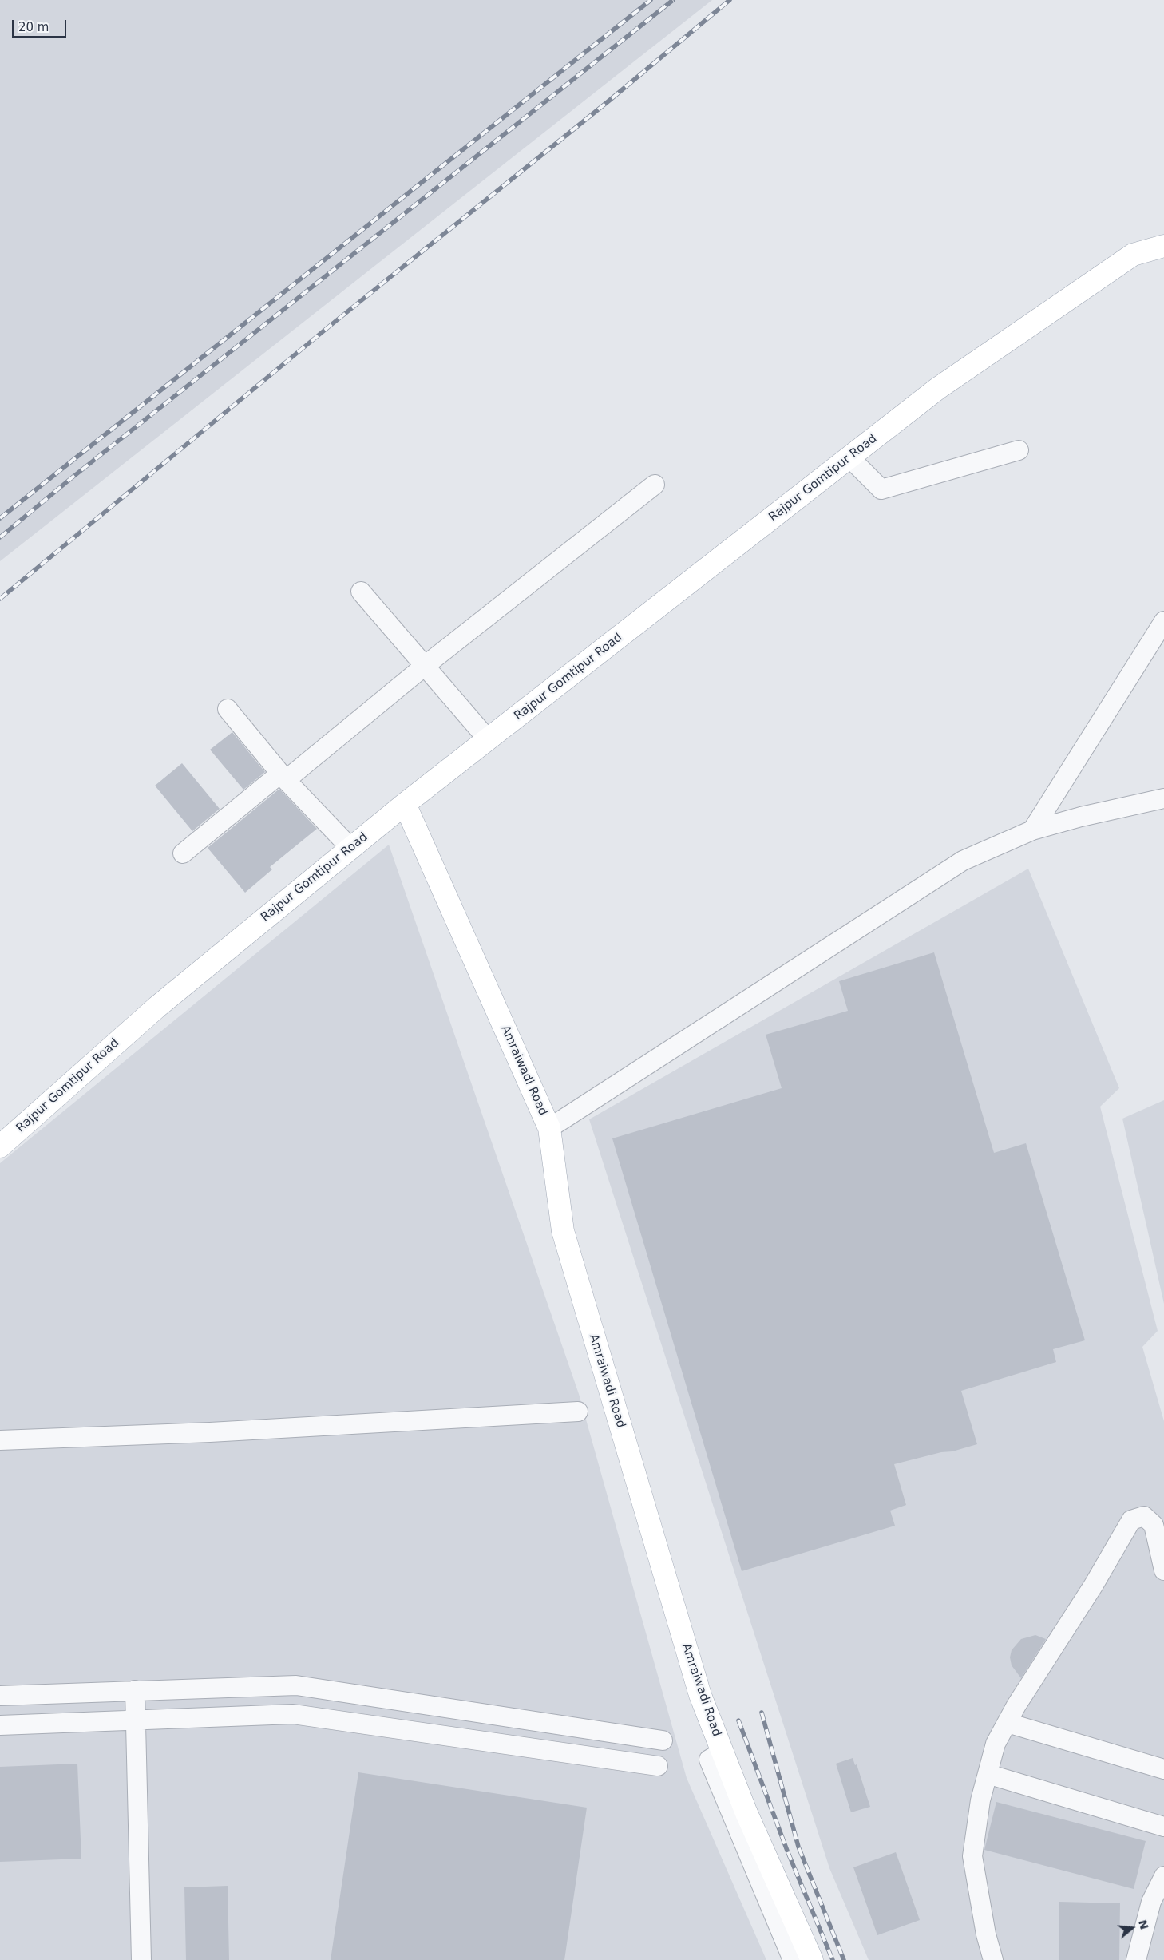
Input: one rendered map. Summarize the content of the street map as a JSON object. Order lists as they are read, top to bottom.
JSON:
{
  "streets": {
    "main road": ["Rajpur Gomtipur Road", "Amraiwadi Road"]
  },
  "crossings": [
    ["Rajpur Gomtipur Road", "Amraiwadi Road"]
  ],
  "scale_bar": "20 m",
  "north": "right"
}
